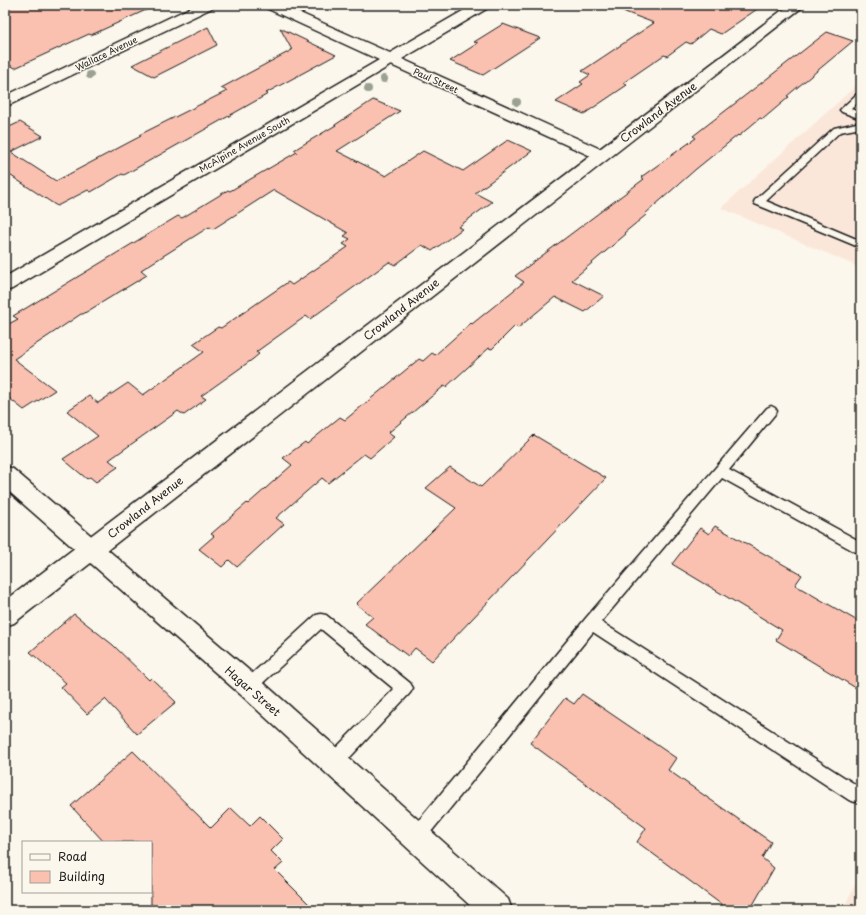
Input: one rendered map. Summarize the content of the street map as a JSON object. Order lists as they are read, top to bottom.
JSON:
{
  "streets": {
    "street": [
      "Wallace Avenue",
      "Paul Street",
      "Crowland Avenue",
      "McAlpine Avenue South",
      "Hagar Street"
    ]
  },
  "crossings": [
    ["Paul Street", "Crowland Avenue"],
    ["Paul Street", "McAlpine Avenue South"],
    ["Crowland Avenue", "Hagar Street"]
  ],
  "legend": ["Road", "Building"]
}
